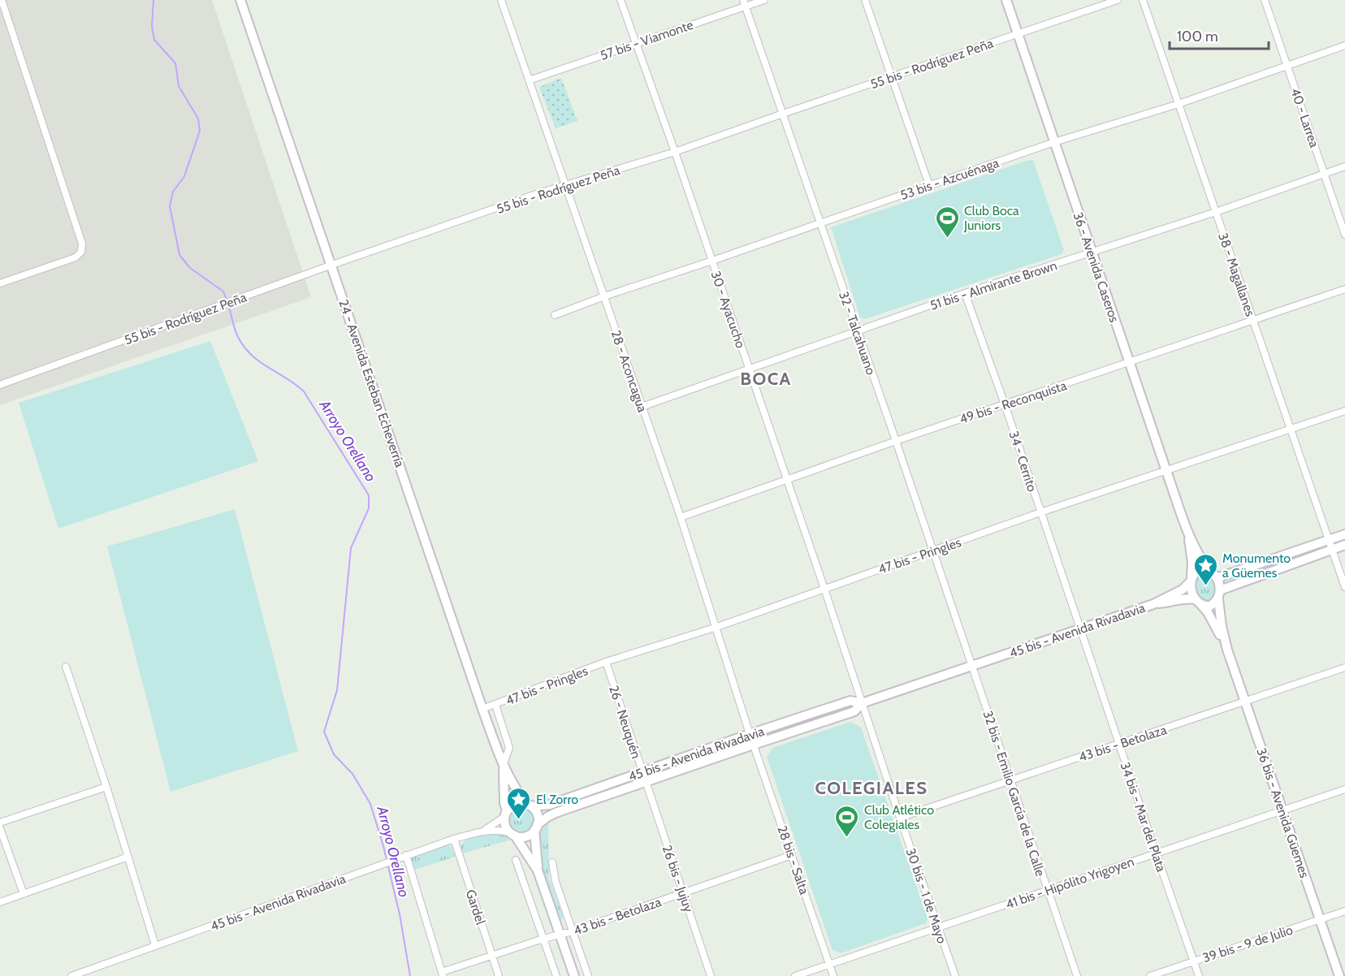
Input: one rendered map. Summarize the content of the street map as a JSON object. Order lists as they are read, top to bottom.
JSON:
{
  "streets": {
    "main road": [
      "36 - Avenida Caseros",
      "24 - Avenida Esteban Echeverría",
      "45 bis - Avenida Rivadavia",
      "36 bis - Avenida Güemes"
    ],
    "street": [
      "57 bis - Viamonte",
      "55 bis - Rodríguez Peña",
      "40 - Larrea",
      "53 bis - Azcuénaga",
      "38 - Magallanes",
      "51 bis - Almirante Brown",
      "30 - Ayacucho",
      "32 - Talcahuano",
      "28 - Aconcagua",
      "49 bis - Reconquista",
      "34 - Cerrito",
      "47 bis - Pringles",
      "26 - Neuquén",
      "43 bis - Betolaza",
      "32 bis - Emilio García de la Calle",
      "34 bis - Mar del Plata",
      "28 bis - Salta",
      "26 bis - Jujuy",
      "41 bis - Hipólito Yrigoyen",
      "30 bis - 1 de Mayo",
      "Gardel",
      "39 bis - 9 de Julio"
    ]
  },
  "crossings": [
    ["57 bis - Viamonte", "30 - Ayacucho"],
    ["57 bis - Viamonte", "32 - Talcahuano"],
    ["57 bis - Viamonte", "28 - Aconcagua"],
    ["55 bis - Rodríguez Peña", "36 - Avenida Caseros"],
    ["55 bis - Rodríguez Peña", "30 - Ayacucho"],
    ["55 bis - Rodríguez Peña", "32 - Talcahuano"],
    ["55 bis - Rodríguez Peña", "28 - Aconcagua"],
    ["55 bis - Rodríguez Peña", "24 - Avenida Esteban Echeverría"],
    ["40 - Larrea", "53 bis - Azcuénaga"],
    ["40 - Larrea", "51 bis - Almirante Brown"],
    ["53 bis - Azcuénaga", "36 - Avenida Caseros"],
    ["53 bis - Azcuénaga", "38 - Magallanes"],
    ["53 bis - Azcuénaga", "30 - Ayacucho"],
    ["53 bis - Azcuénaga", "32 - Talcahuano"],
    ["53 bis - Azcuénaga", "28 - Aconcagua"],
    ["36 - Avenida Caseros", "51 bis - Almirante Brown"],
    ["36 - Avenida Caseros", "49 bis - Reconquista"],
    ["36 - Avenida Caseros", "47 bis - Pringles"],
    ["36 - Avenida Caseros", "45 bis - Avenida Rivadavia"],
    ["36 - Avenida Caseros", "36 bis - Avenida Güemes"],
    ["38 - Magallanes", "51 bis - Almirante Brown"],
    ["38 - Magallanes", "49 bis - Reconquista"],
    ["38 - Magallanes", "47 bis - Pringles"],
    ["51 bis - Almirante Brown", "30 - Ayacucho"],
    ["51 bis - Almirante Brown", "32 - Talcahuano"],
    ["51 bis - Almirante Brown", "28 - Aconcagua"],
    ["51 bis - Almirante Brown", "34 - Cerrito"],
    ["30 - Ayacucho", "49 bis - Reconquista"],
    ["30 - Ayacucho", "47 bis - Pringles"],
    ["30 - Ayacucho", "45 bis - Avenida Rivadavia"],
    ["30 - Ayacucho", "30 bis - 1 de Mayo"],
    ["32 - Talcahuano", "49 bis - Reconquista"],
    ["32 - Talcahuano", "47 bis - Pringles"],
    ["32 - Talcahuano", "45 bis - Avenida Rivadavia"],
    ["32 - Talcahuano", "32 bis - Emilio García de la Calle"],
    ["28 - Aconcagua", "49 bis - Reconquista"],
    ["28 - Aconcagua", "47 bis - Pringles"],
    ["28 - Aconcagua", "45 bis - Avenida Rivadavia"],
    ["28 - Aconcagua", "28 bis - Salta"],
    ["24 - Avenida Esteban Echeverría", "47 bis - Pringles"],
    ["24 - Avenida Esteban Echeverría", "45 bis - Avenida Rivadavia"],
    ["49 bis - Reconquista", "34 - Cerrito"],
    ["34 - Cerrito", "47 bis - Pringles"],
    ["34 - Cerrito", "45 bis - Avenida Rivadavia"],
    ["34 - Cerrito", "34 bis - Mar del Plata"],
    ["47 bis - Pringles", "26 - Neuquén"],
    ["45 bis - Avenida Rivadavia", "26 - Neuquén"],
    ["45 bis - Avenida Rivadavia", "32 bis - Emilio García de la Calle"],
    ["45 bis - Avenida Rivadavia", "36 bis - Avenida Güemes"],
    ["45 bis - Avenida Rivadavia", "34 bis - Mar del Plata"],
    ["45 bis - Avenida Rivadavia", "28 bis - Salta"],
    ["45 bis - Avenida Rivadavia", "26 bis - Jujuy"],
    ["45 bis - Avenida Rivadavia", "30 bis - 1 de Mayo"],
    ["45 bis - Avenida Rivadavia", "Gardel"],
    ["26 - Neuquén", "26 bis - Jujuy"],
    ["43 bis - Betolaza", "32 bis - Emilio García de la Calle"],
    ["43 bis - Betolaza", "36 bis - Avenida Güemes"],
    ["43 bis - Betolaza", "34 bis - Mar del Plata"],
    ["43 bis - Betolaza", "28 bis - Salta"],
    ["43 bis - Betolaza", "26 bis - Jujuy"],
    ["43 bis - Betolaza", "30 bis - 1 de Mayo"],
    ["43 bis - Betolaza", "Gardel"],
    ["32 bis - Emilio García de la Calle", "41 bis - Hipólito Yrigoyen"],
    ["36 bis - Avenida Güemes", "41 bis - Hipólito Yrigoyen"],
    ["36 bis - Avenida Güemes", "39 bis - 9 de Julio"],
    ["34 bis - Mar del Plata", "41 bis - Hipólito Yrigoyen"],
    ["34 bis - Mar del Plata", "39 bis - 9 de Julio"],
    ["28 bis - Salta", "41 bis - Hipólito Yrigoyen"],
    ["41 bis - Hipólito Yrigoyen", "30 bis - 1 de Mayo"]
  ],
  "districts": ["BOCA", "COLEGIALES"],
  "water": ["Arroyo Orellano"],
  "places": {
    "sports": ["Club Boca Juniors", "Club Atlético Colegiales"],
    "place": ["Monumento a Güemes", "El Zorro"]
  },
  "scale_bar": "100 m"
}
